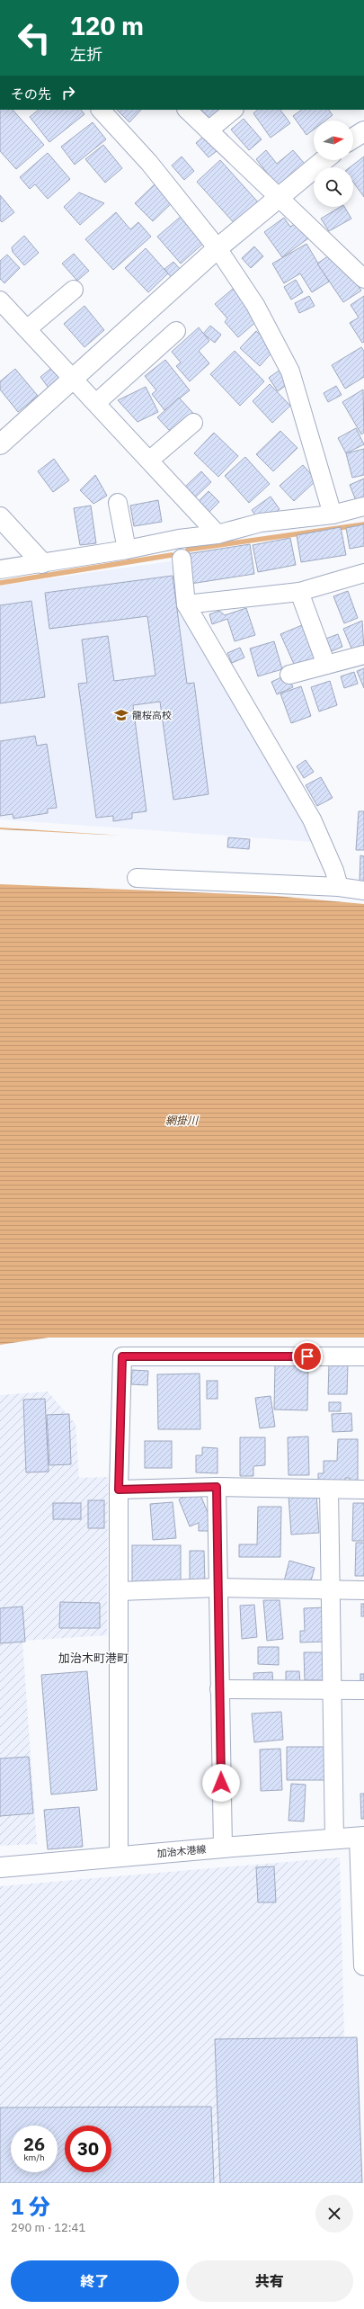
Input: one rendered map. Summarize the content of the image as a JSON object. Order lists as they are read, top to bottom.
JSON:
{
  "streets": {
    "street": ["加治木港線"]
  },
  "districts": ["加治木町港町"],
  "water": ["網掛川"],
  "places": {
    "school or university": ["龍桜高校"]
  },
  "north": "right",
  "page": {
    "turn": ["120 m", "左折"],
    "then": "その先",
    "speed": "26 km/h",
    "limit": "30",
    "heading": ["1 分", "290 m · 12:41"],
    "buttons": ["終了", "共有"]
  }
}
